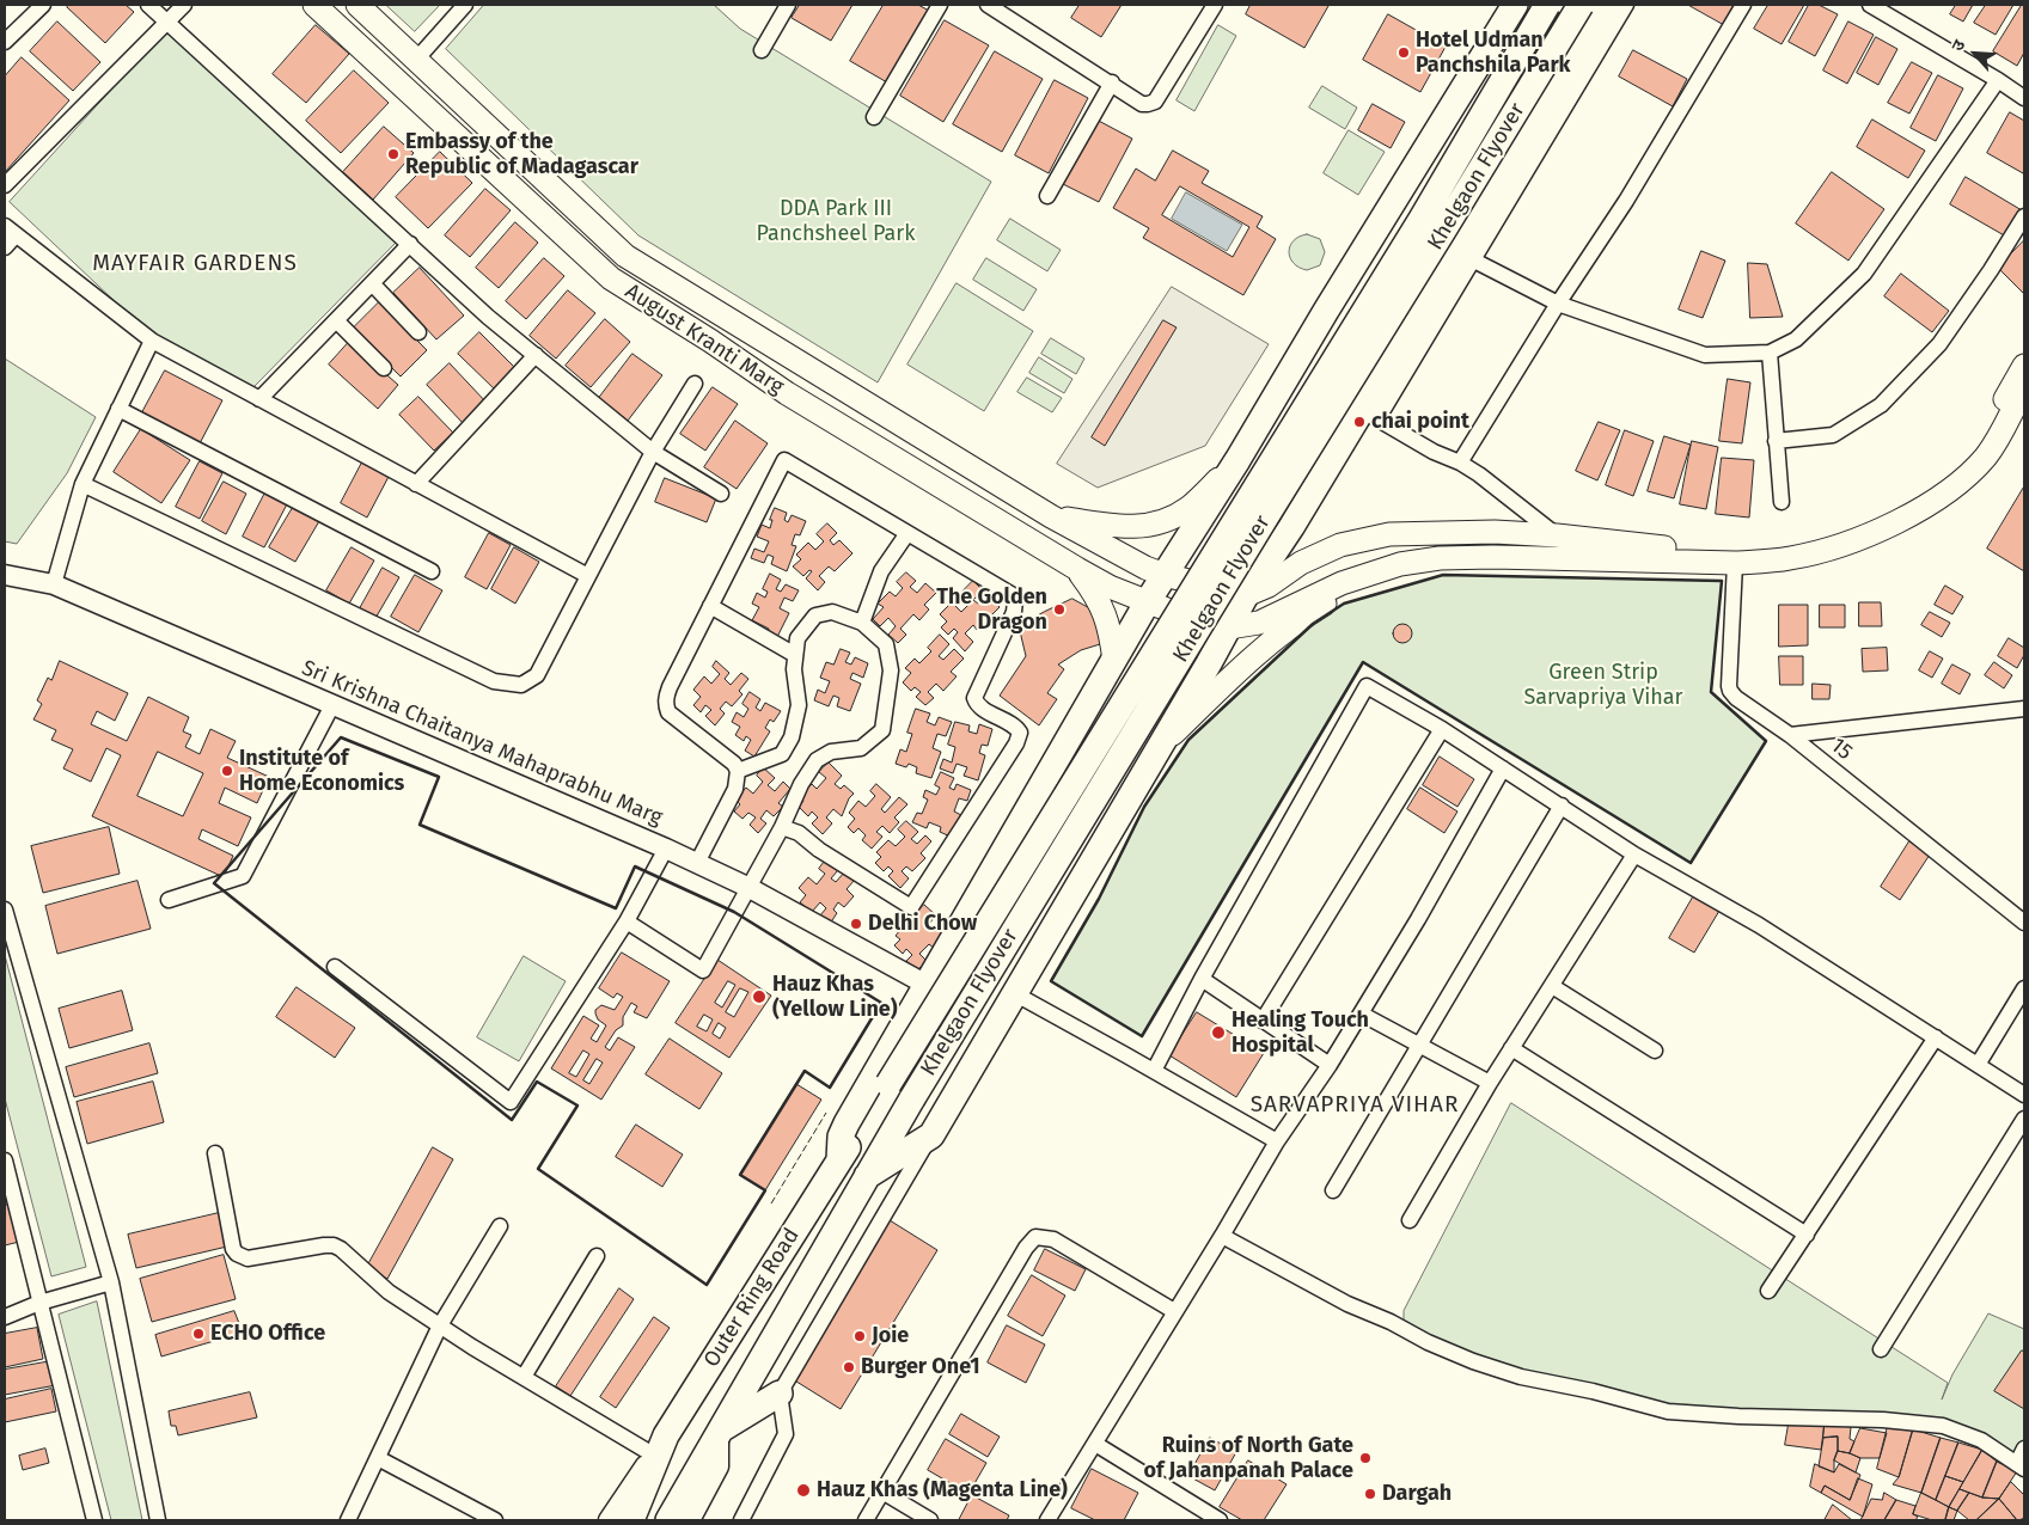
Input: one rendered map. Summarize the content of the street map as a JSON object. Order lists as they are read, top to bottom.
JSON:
{
  "streets": {
    "main road": ["Khelgaon Flyover", "August Kranti Marg", "Outer Ring Road"],
    "street": ["Sri Krishna Chaitanya Mahaprabhu Marg", "15"]
  },
  "crossings": [
    ["Khelgaon Flyover", "Outer Ring Road"]
  ],
  "districts": ["MAYFAIR GARDENS", "SARVAPRIYA VIHAR"],
  "parks": ["DDA Park III Panchsheel Park", "Green Strip Sarvapriya Vihar"],
  "places": [
    "Hotel Udman Panchshila Park",
    "Embassy of the Republic of Madagascar",
    "chai point",
    "The Golden Dragon",
    "Institute of Home Economics",
    "Delhi Chow",
    "Hauz Khas (Yellow Line)",
    "Healing Touch Hospital",
    "ECHO Office",
    "Joie",
    "Burger One1",
    "Ruins of North Gate of Jahanpanah Palace",
    "Hauz Khas (Magenta Line)",
    "Dargah"
  ],
  "north": "top left"
}
